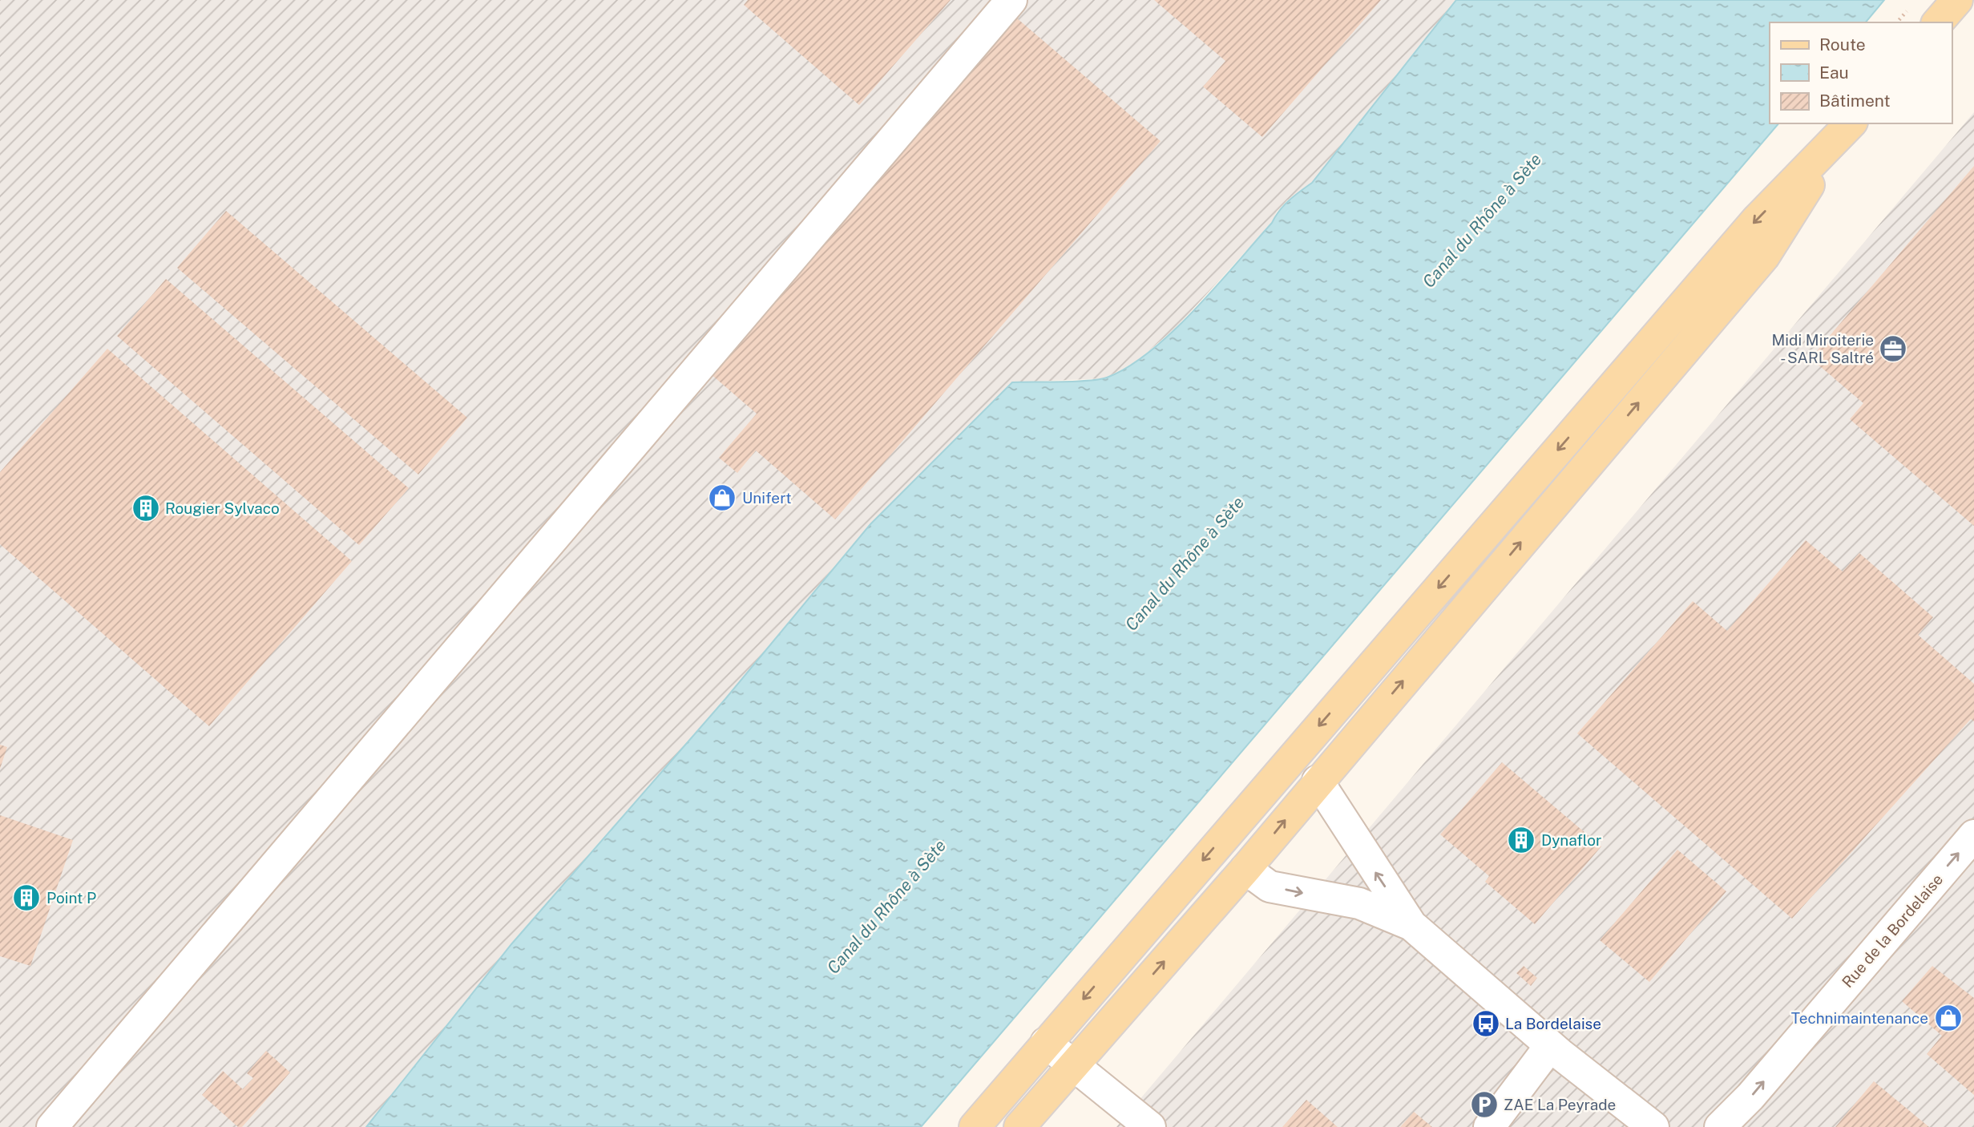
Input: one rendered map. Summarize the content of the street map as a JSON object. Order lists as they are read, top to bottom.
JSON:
{
  "streets": {
    "street": ["Rue de la Bordelaise"]
  },
  "one_way": ["Rue de la Bordelaise"],
  "water": ["Canal du Rhône à Sète"],
  "places": {
    "office": ["Midi Miroiterie - SARL Saltré"],
    "shop": ["Unifert", "Technimaintenance"],
    "building": ["Rougier Sylvaco", "Dynaflor", "Point P"],
    "bus stop": ["La Bordelaise"],
    "parking": ["ZAE La Peyrade"]
  },
  "legend": ["Route", "Eau", "Bâtiment"]
}
